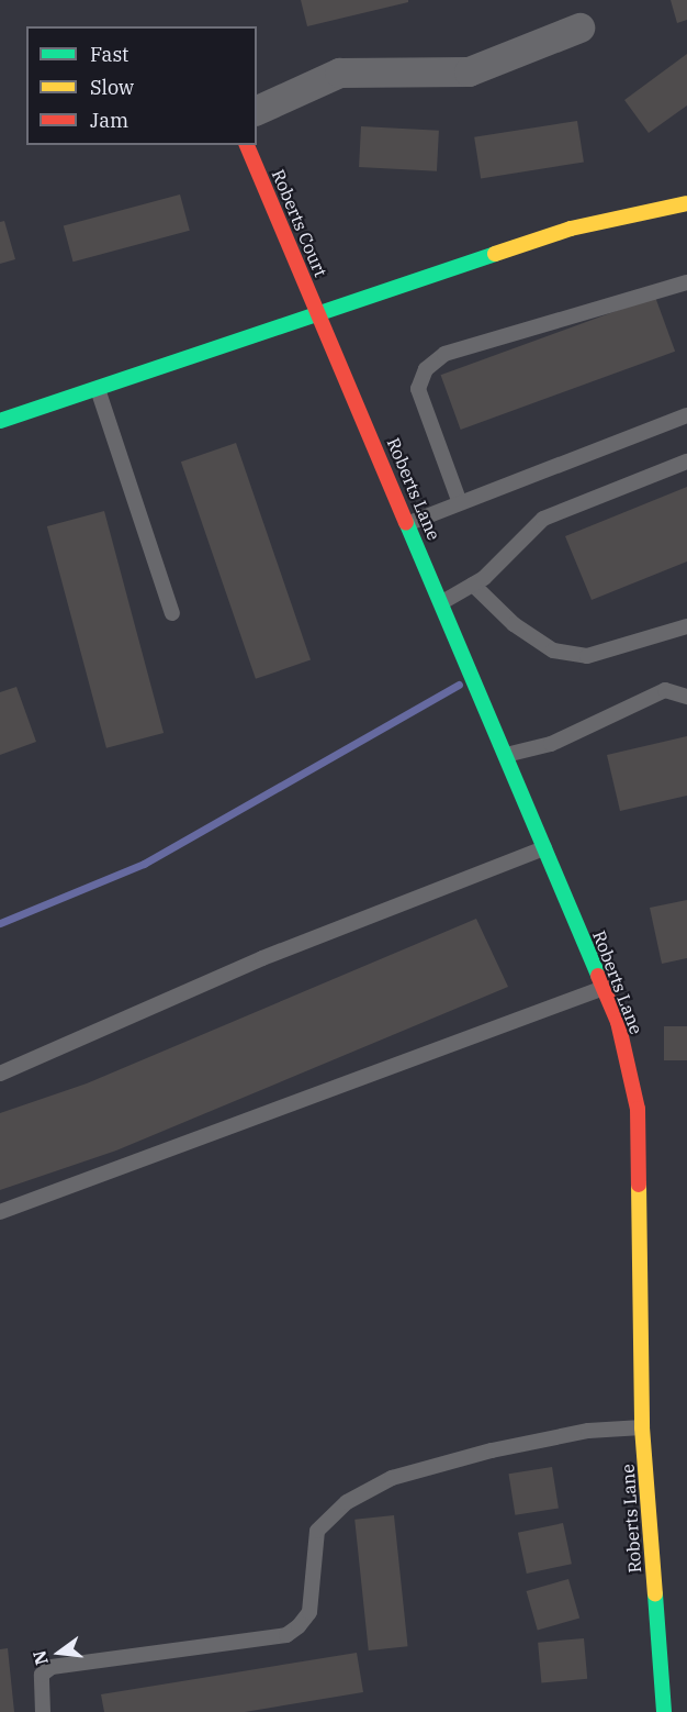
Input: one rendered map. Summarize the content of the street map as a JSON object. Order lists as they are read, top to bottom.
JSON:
{
  "streets": {
    "street": ["Roberts Court", "Roberts Lane"]
  },
  "crossings": [
    ["Roberts Court", "Roberts Lane"]
  ],
  "legend": ["Fast", "Slow", "Jam"],
  "north": "left"
}
